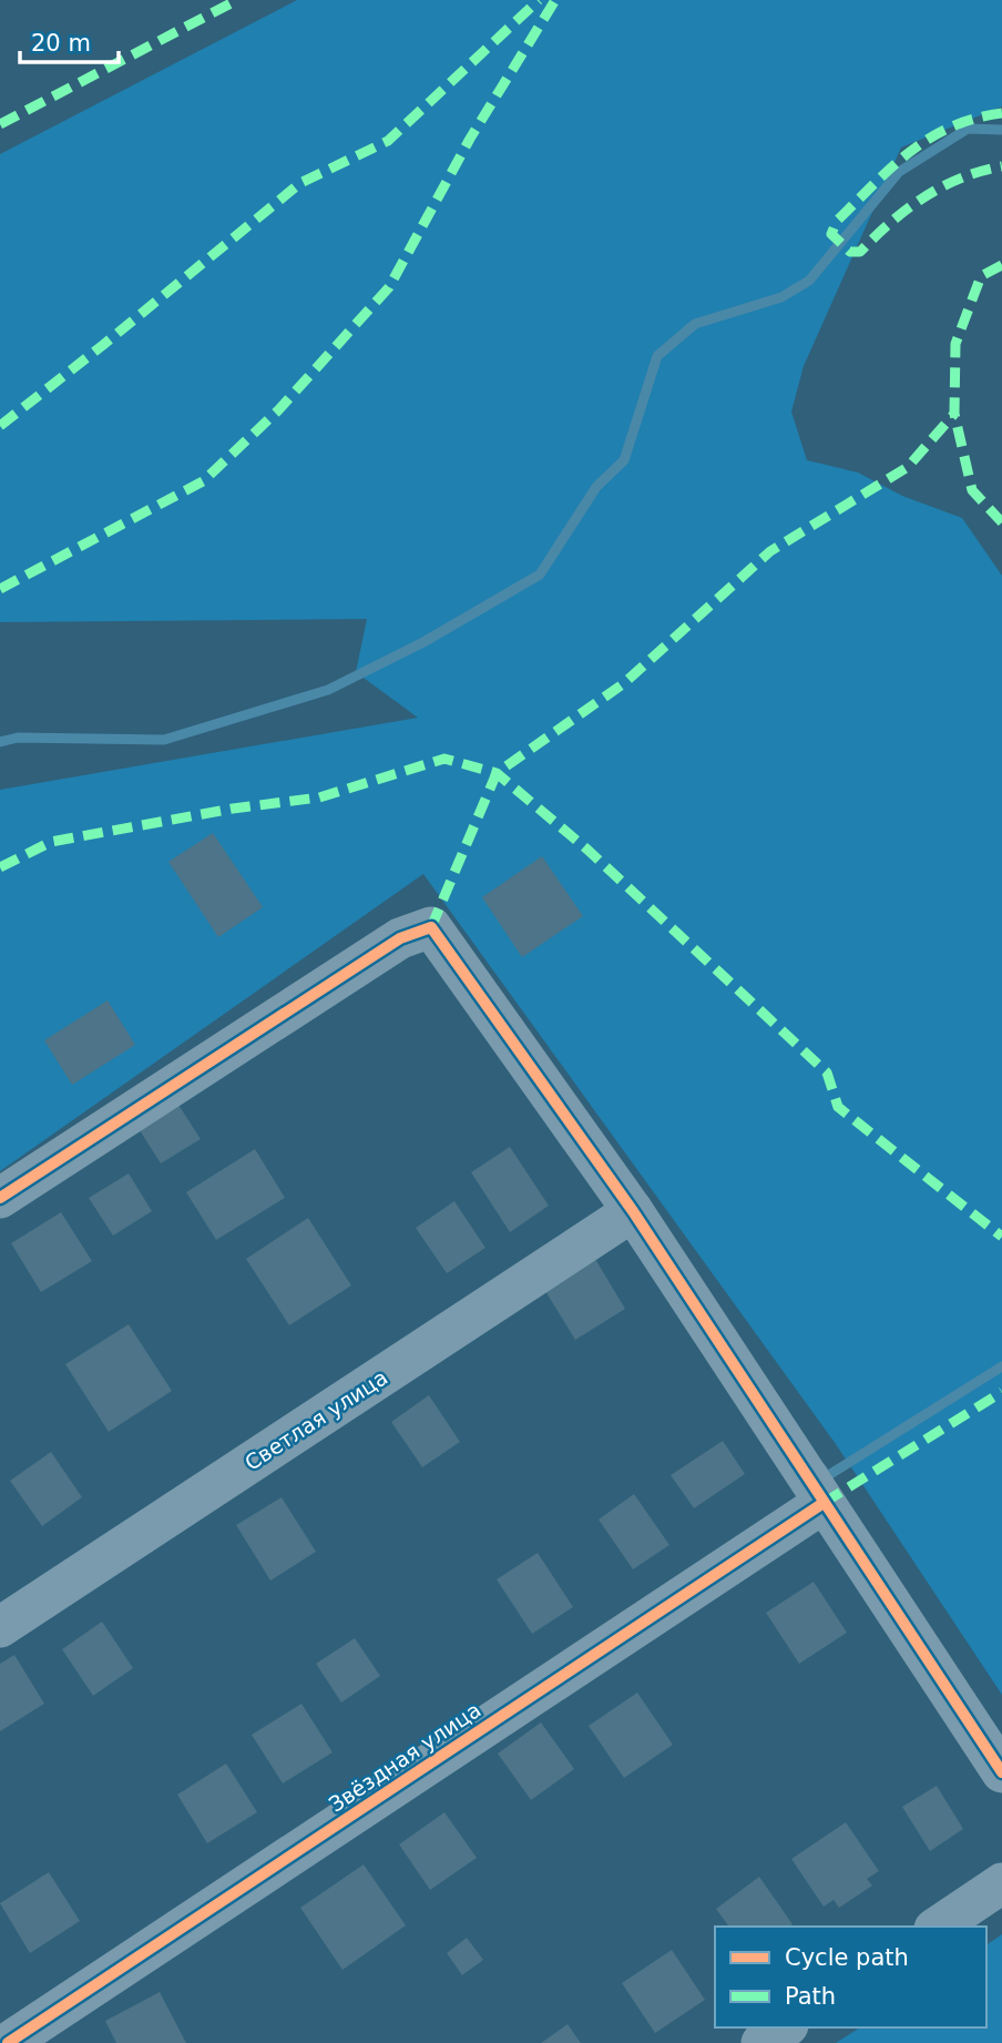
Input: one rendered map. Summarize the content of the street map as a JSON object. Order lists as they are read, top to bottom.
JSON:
{
  "streets": {
    "street": ["Светлая улица", "Звёздная улица"]
  },
  "legend": ["Cycle path", "Path"],
  "scale_bar": "20 m"
}
